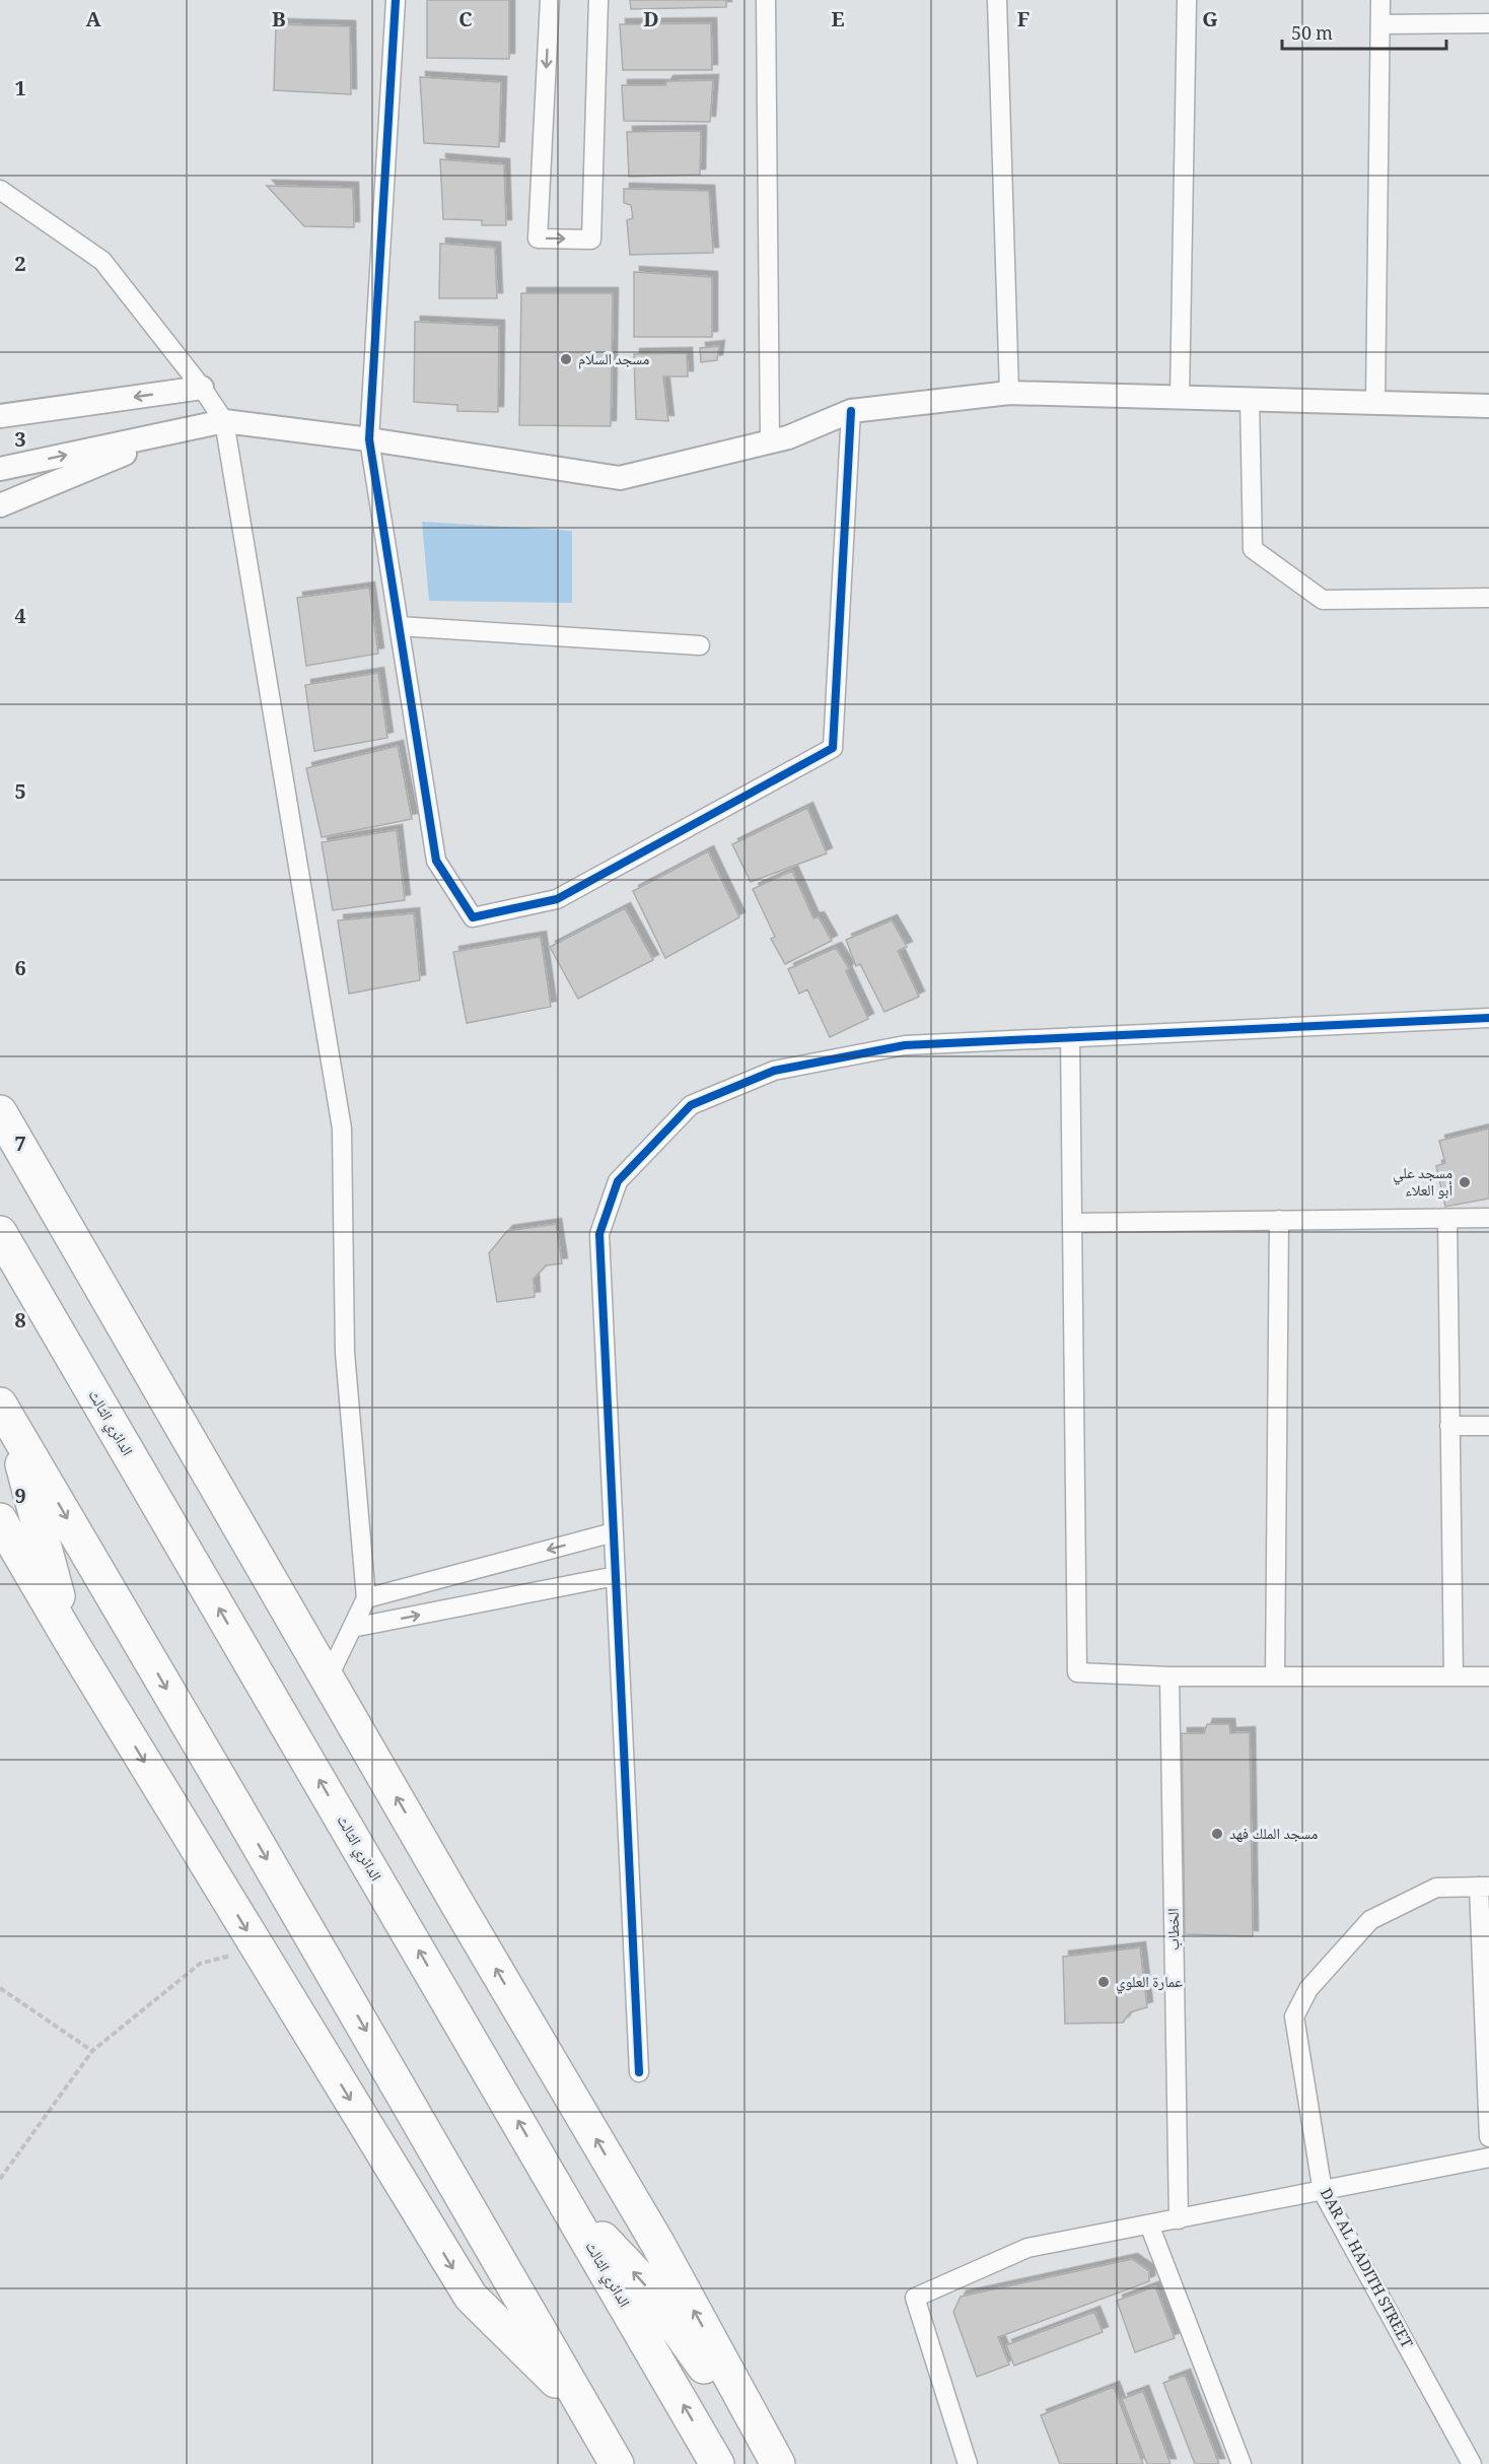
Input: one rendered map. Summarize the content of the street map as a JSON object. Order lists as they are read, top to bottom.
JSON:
{
  "streets": {
    "highway": ["الدائري الثالث"],
    "street": ["الخطاب", "DAR AL HADITH STREET"]
  },
  "places": [
    "مسجد السلام",
    "مسجد علي أبو العلاء",
    "مسجد الملك فهد",
    "عمارة العلوي"
  ],
  "scale_bar": "50 m",
  "grid": {
    "columns": [
      "A",
      "B",
      "C",
      "D",
      "E",
      "F",
      "G"
    ],
    "rows": [
      "1",
      "2",
      "3",
      "4",
      "5",
      "6",
      "7",
      "8",
      "9"
    ]
  }
}
